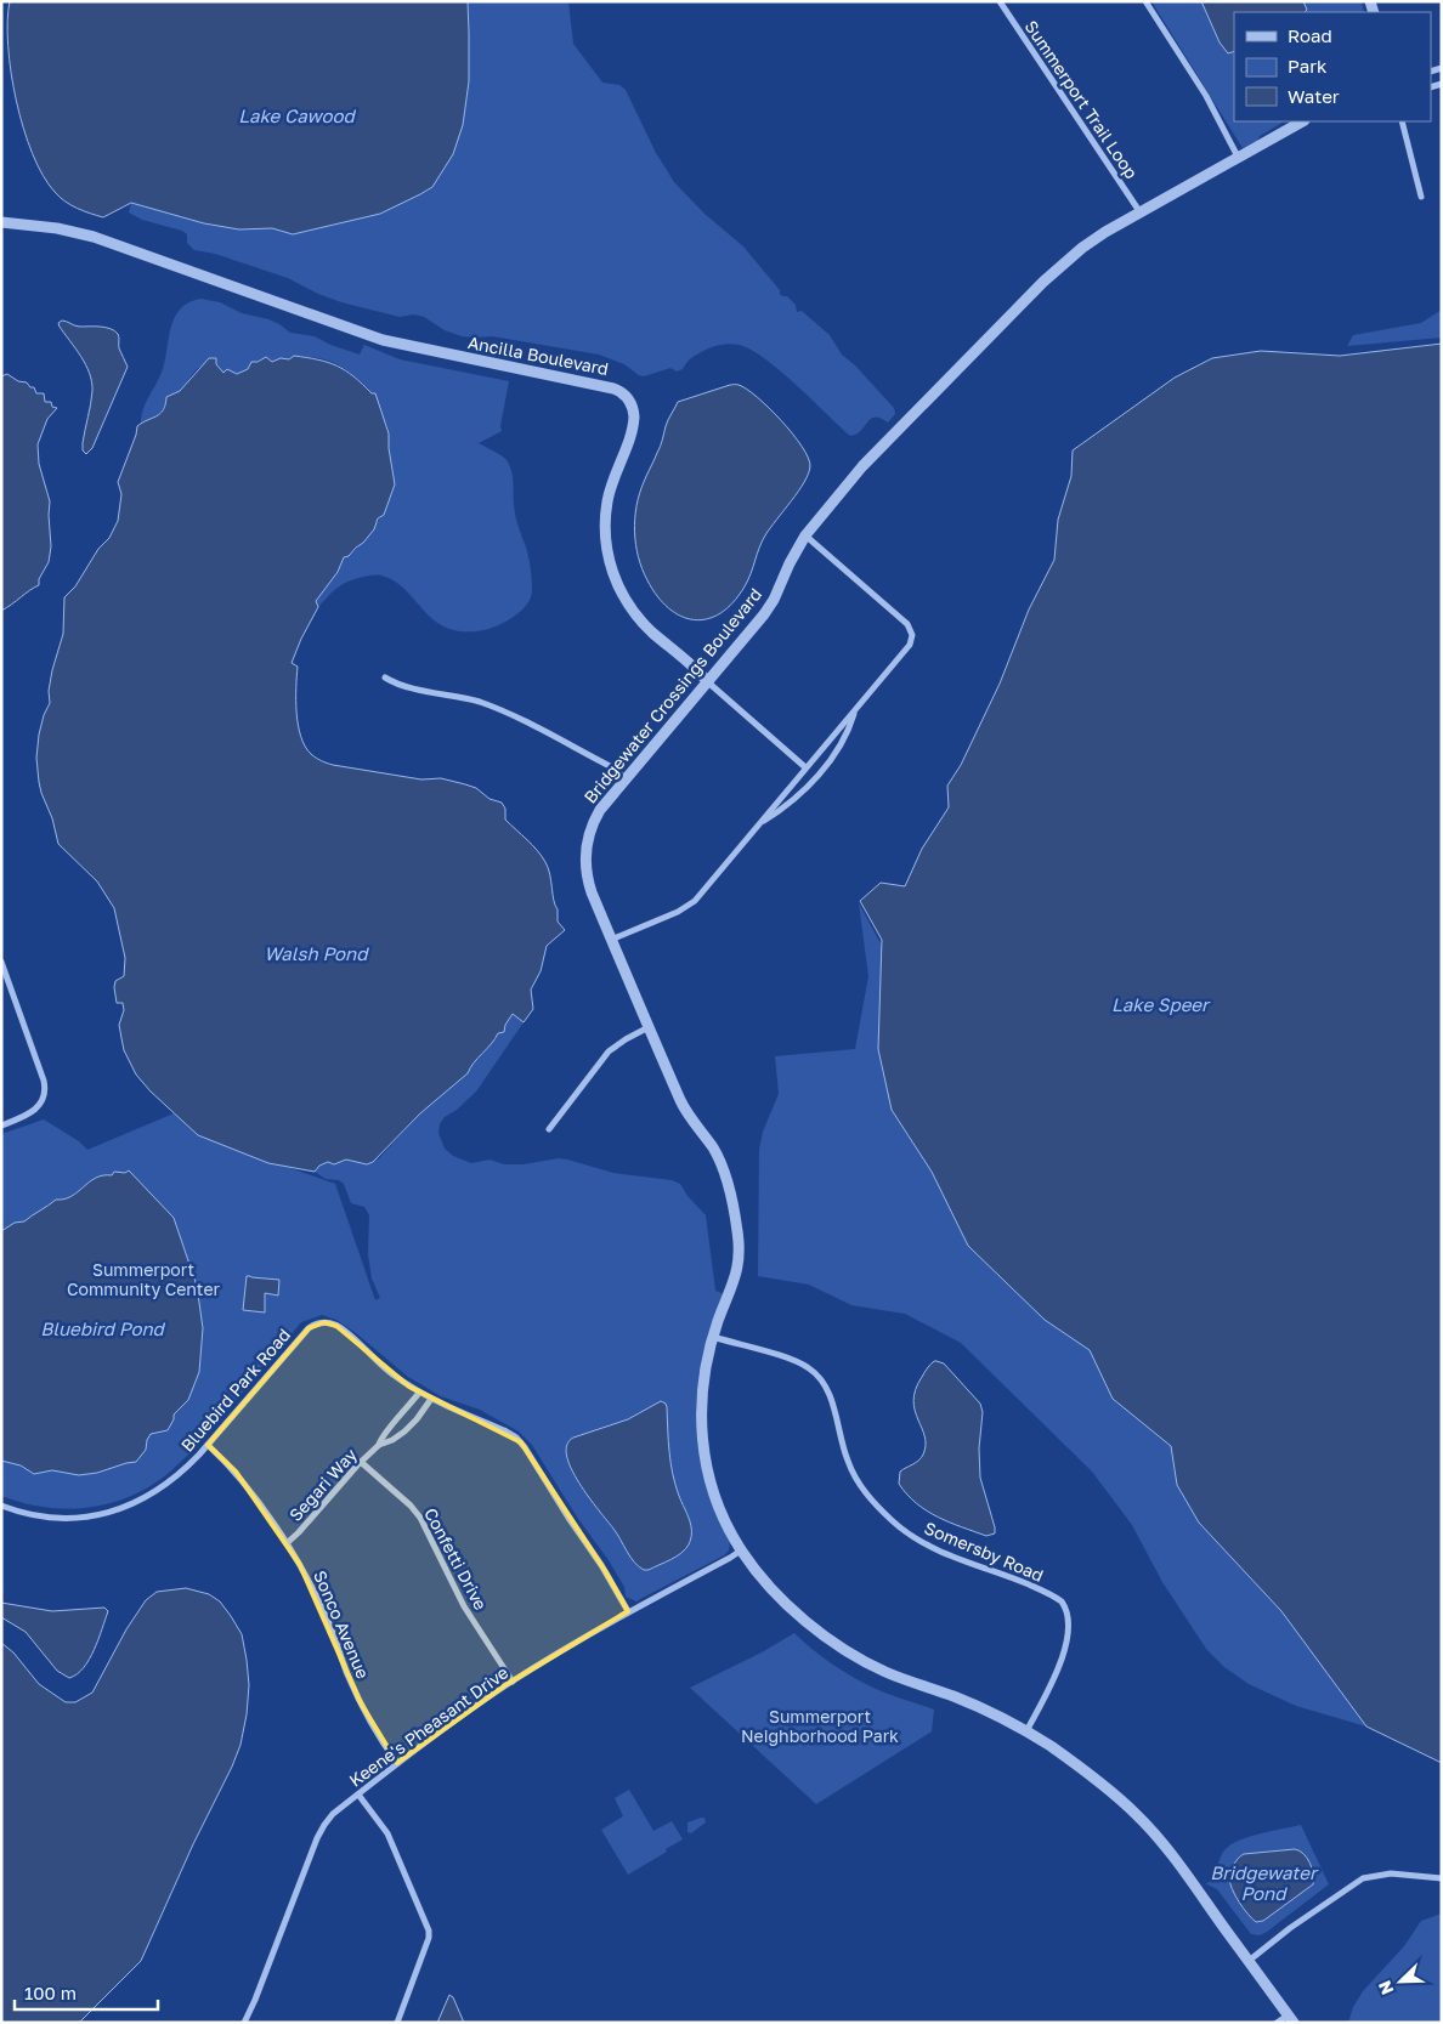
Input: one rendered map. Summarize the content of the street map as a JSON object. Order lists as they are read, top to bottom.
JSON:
{
  "streets": {
    "street": [
      "Summerport Trail Loop",
      "Ancilla Boulevard",
      "Bridgewater Crossings Boulevard",
      "Bluebird Park Road",
      "Segari Way",
      "Somersby Road",
      "Confetti Drive",
      "Sonco Avenue",
      "Keene's Pheasant Drive"
    ]
  },
  "crossings": [
    ["Summerport Trail Loop", "Bridgewater Crossings Boulevard"],
    ["Ancilla Boulevard", "Bridgewater Crossings Boulevard"],
    ["Bridgewater Crossings Boulevard", "Somersby Road"],
    ["Bridgewater Crossings Boulevard", "Keene's Pheasant Drive"],
    ["Bluebird Park Road", "Segari Way"],
    ["Bluebird Park Road", "Sonco Avenue"],
    ["Bluebird Park Road", "Keene's Pheasant Drive"],
    ["Segari Way", "Confetti Drive"],
    ["Segari Way", "Sonco Avenue"],
    ["Confetti Drive", "Keene's Pheasant Drive"],
    ["Sonco Avenue", "Keene's Pheasant Drive"]
  ],
  "water": [
    "Lake Cawood",
    "Walsh Pond",
    "Lake Speer",
    "Bluebird Pond",
    "Bridgewater Pond"
  ],
  "parks": ["Summerport Community Center", "Summerport Neighborhood Park"],
  "legend": ["Road", "Park", "Water"],
  "scale_bar": "100 m",
  "north": "bottom left"
}
